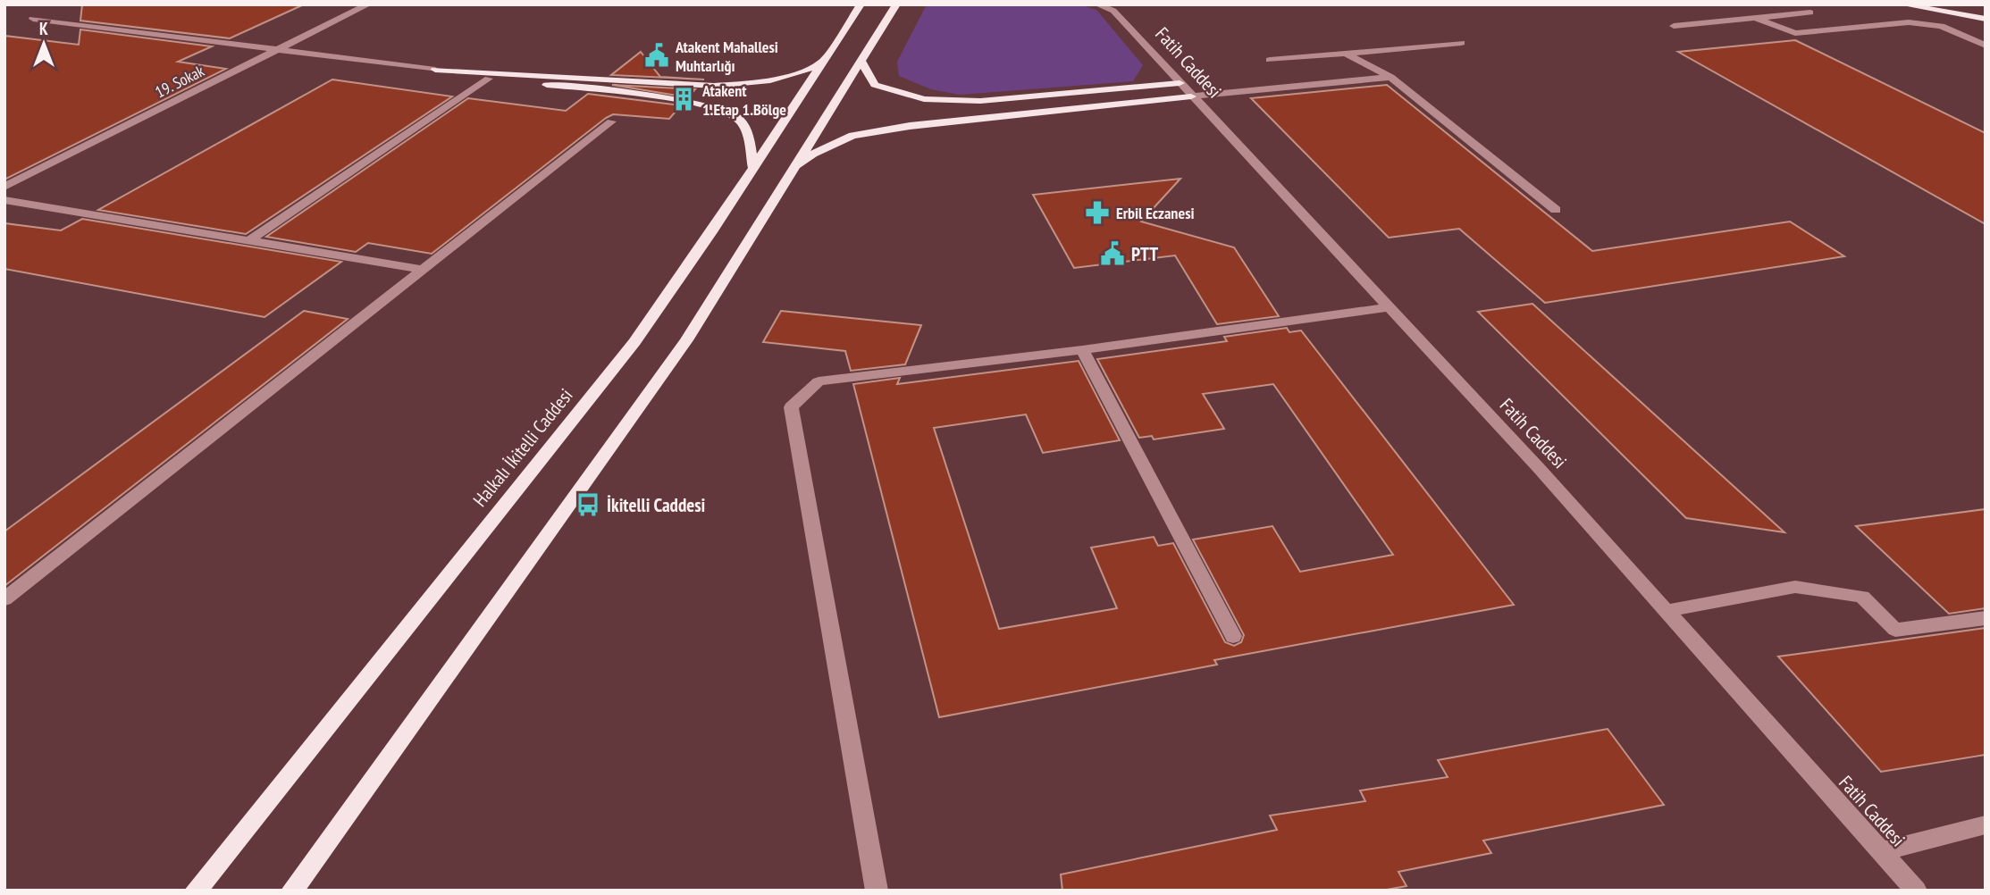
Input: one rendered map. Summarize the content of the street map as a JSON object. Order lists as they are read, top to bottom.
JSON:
{
  "streets": {
    "main road": ["Halkalı İkitelli Caddesi"],
    "street": ["Fatih Caddesi", "19. Sokak"]
  },
  "places": {
    "public building": ["Atakent Mahallesi Muhtarlığı", "PTT"],
    "building": ["Atakent 1.Etap 1.Bölge"],
    "pharmacy": ["Erbil Eczanesi"],
    "bus stop": ["İkitelli Caddesi"]
  },
  "north": "top"
}
